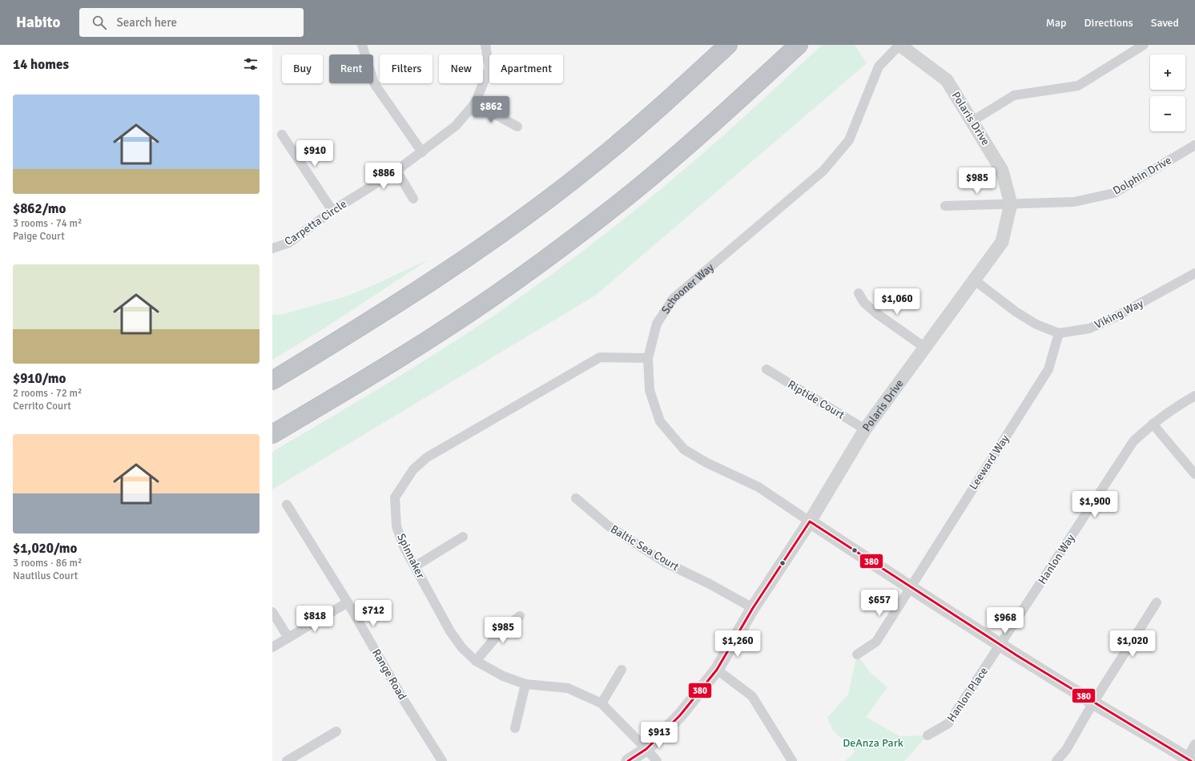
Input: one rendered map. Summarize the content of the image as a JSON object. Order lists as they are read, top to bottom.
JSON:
{
  "streets": {
    "street": [
      "Polaris Drive",
      "Dolphin Drive",
      "Carpetta Circle",
      "Schooner Way",
      "Viking Way",
      "Riptide Court",
      "Leeward Way",
      "Baltic Sea Court",
      "Spinnaker",
      "Hanlon Way",
      "Range Road",
      "Hanlon Place"
    ]
  },
  "crossings": [
    ["Polaris Drive", "Dolphin Drive"],
    ["Polaris Drive", "Schooner Way"],
    ["Polaris Drive", "Riptide Court"],
    ["Polaris Drive", "Baltic Sea Court"],
    ["Polaris Drive", "Spinnaker"],
    ["Schooner Way", "Spinnaker"],
    ["Viking Way", "Leeward Way"],
    ["Hanlon Way", "Hanlon Place"]
  ],
  "parks": ["DeAnza Park"],
  "lines": ["transit line 380"],
  "page": {
    "header": "Habito",
    "search": "Search here",
    "nav": ["Map", "Directions", "Saved"],
    "heading": "14 homes",
    "map_buttons": ["+", "−"],
    "chip": [
      "Buy",
      "Rent",
      "Filters",
      "New",
      "Apartment"
    ],
    "list": [
      {
        "name": "$862/mo",
        "note": "3 rooms · 74 m² · Paige Court"
      },
      {
        "name": "$910/mo",
        "note": "2 rooms · 72 m² · Cerrito Court"
      },
      {
        "name": "$1,020/mo",
        "note": "3 rooms · 86 m² · Nautilus Court"
      }
    ],
    "price": [
      "$862",
      "$910",
      "$886",
      "$985",
      "$1,060",
      "$1,900",
      "$657",
      "$712",
      "$818",
      "$968",
      "$985",
      "$1,260",
      "$1,020",
      "$913"
    ]
  }
}
